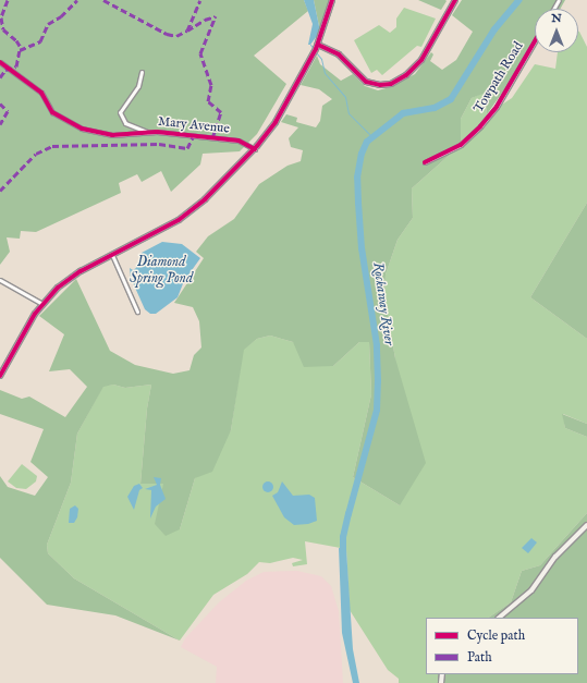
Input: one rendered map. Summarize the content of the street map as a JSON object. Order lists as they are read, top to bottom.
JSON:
{
  "streets": {
    "street": ["Towpath Road", "Mary Avenue"]
  },
  "water": ["Diamond Spring Pond", "Rockaway River"],
  "legend": ["Cycle path", "Path"],
  "north": "top"
}
